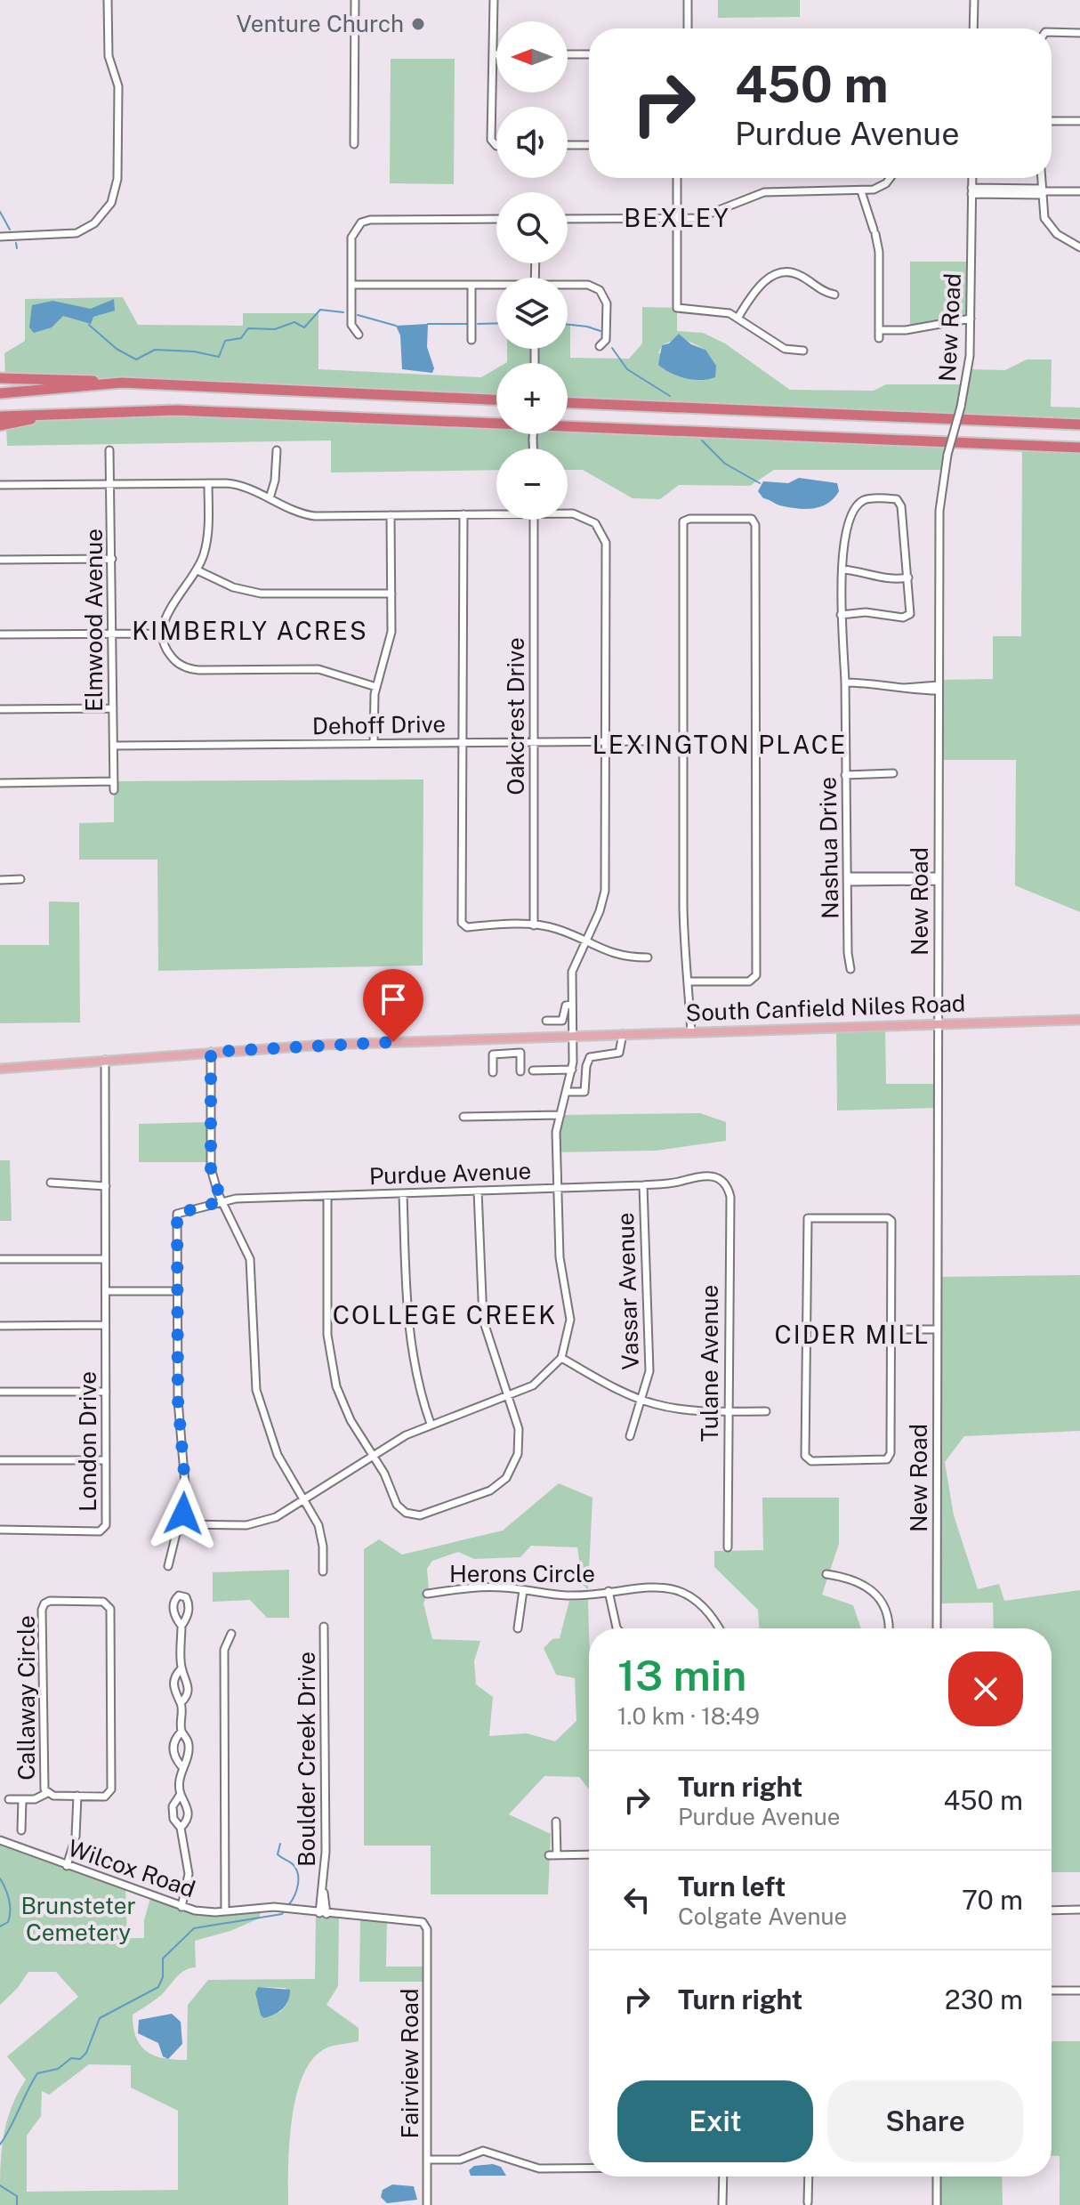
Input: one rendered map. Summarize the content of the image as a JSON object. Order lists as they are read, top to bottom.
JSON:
{
  "streets": {
    "main road": ["South Canfield Niles Road"],
    "street": [
      "New Road",
      "Elmwood Avenue",
      "Oakcrest Drive",
      "Dehoff Drive",
      "Nashua Drive",
      "Purdue Avenue",
      "Vassar Avenue",
      "Tulane Avenue",
      "London Drive",
      "Herons Circle",
      "Callaway Circle",
      "Boulder Creek Drive",
      "Wilcox Road",
      "Fairview Road"
    ]
  },
  "crossings": [
    ["New Road", "South Canfield Niles Road"],
    ["Elmwood Avenue", "Dehoff Drive"],
    ["Oakcrest Drive", "Dehoff Drive"],
    ["Purdue Avenue", "Vassar Avenue"],
    ["Purdue Avenue", "Tulane Avenue"],
    ["Boulder Creek Drive", "Wilcox Road"],
    ["Wilcox Road", "Fairview Road"]
  ],
  "districts": [
    "BEXLEY",
    "KIMBERLY ACRES",
    "LEXINGTON PLACE",
    "COLLEGE CREEK",
    "CIDER MILL"
  ],
  "parks": ["Brunsteter Cemetery"],
  "places": ["Venture Church"],
  "north": "left",
  "page": {
    "map_buttons": ["+", "−"],
    "turn": ["450 m", "Purdue Avenue"],
    "heading": ["13 min", "1.0 km · 18:49"],
    "list": [
      {
        "name": "Turn right",
        "note": "Purdue Avenue",
        "value": "450 m"
      },
      {
        "name": "Turn left",
        "note": "Colgate Avenue",
        "value": "70 m"
      },
      {
        "name": "Turn right",
        "value": "230 m"
      }
    ],
    "buttons": ["Exit", "Share"]
  }
}
